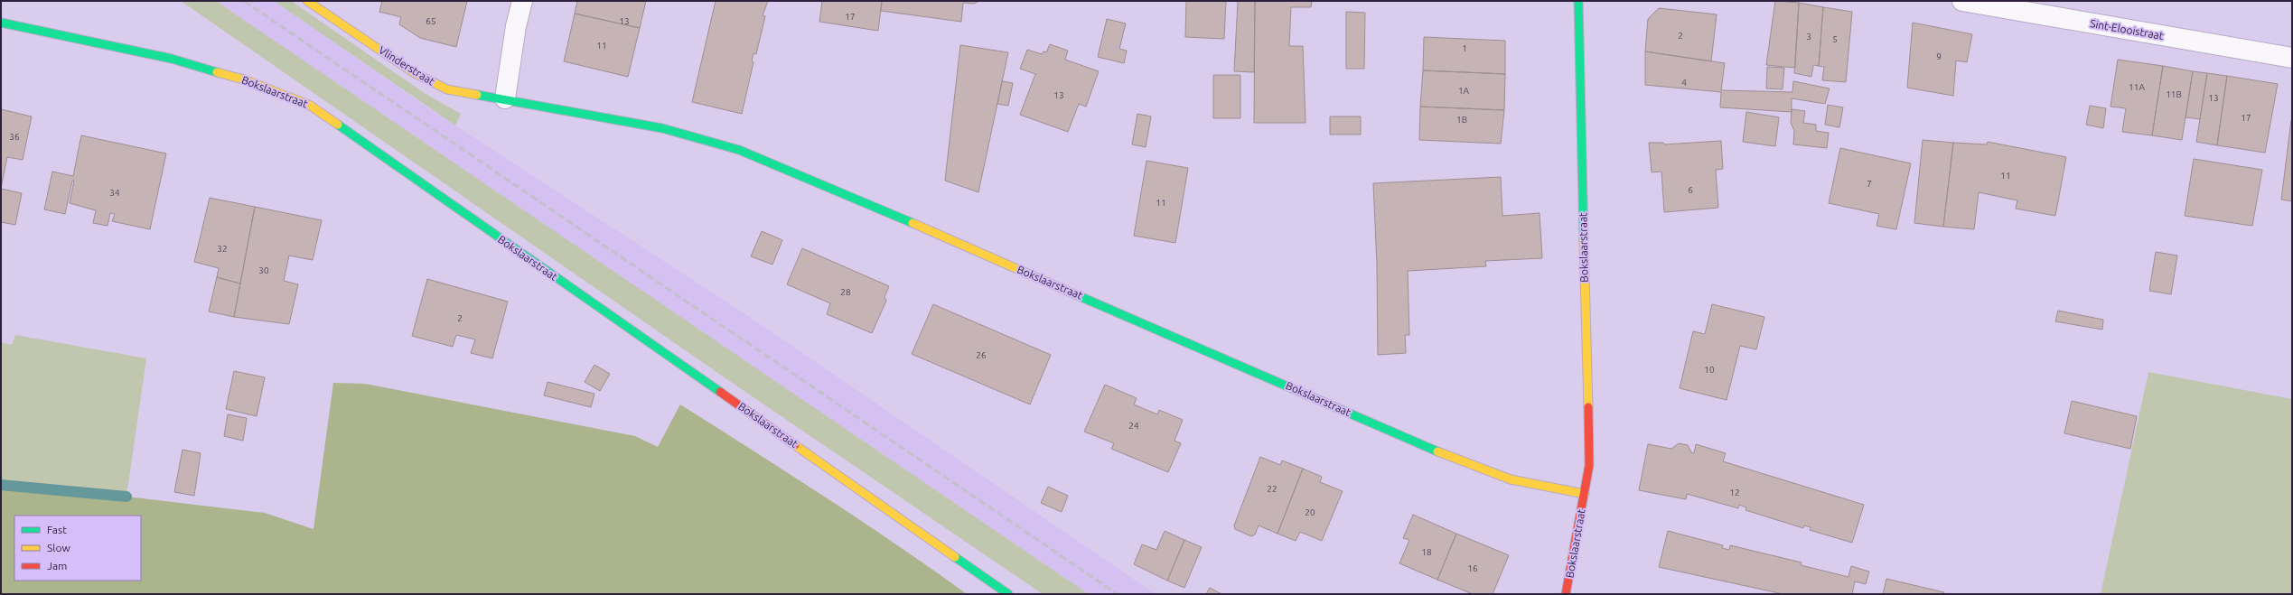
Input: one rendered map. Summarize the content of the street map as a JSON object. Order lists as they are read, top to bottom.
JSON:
{
  "streets": {
    "street": ["Sint-Elooistraat", "Vlinderstraat", "Bokslaarstraat"]
  },
  "crossings": [
    ["Vlinderstraat", "Bokslaarstraat"]
  ],
  "house_numbers": [
    "17",
    "65",
    "13",
    "2",
    "3",
    "5",
    "11",
    "1",
    "9",
    "4",
    "11A",
    "1A",
    "11B",
    "13",
    "13",
    "17",
    "1B",
    "36",
    "11",
    "7",
    "6",
    "34",
    "11",
    "32",
    "30",
    "28",
    "2",
    "26",
    "10",
    "24",
    "22",
    "12",
    "20",
    "18",
    "16"
  ],
  "legend": ["Fast", "Slow", "Jam"]
}
